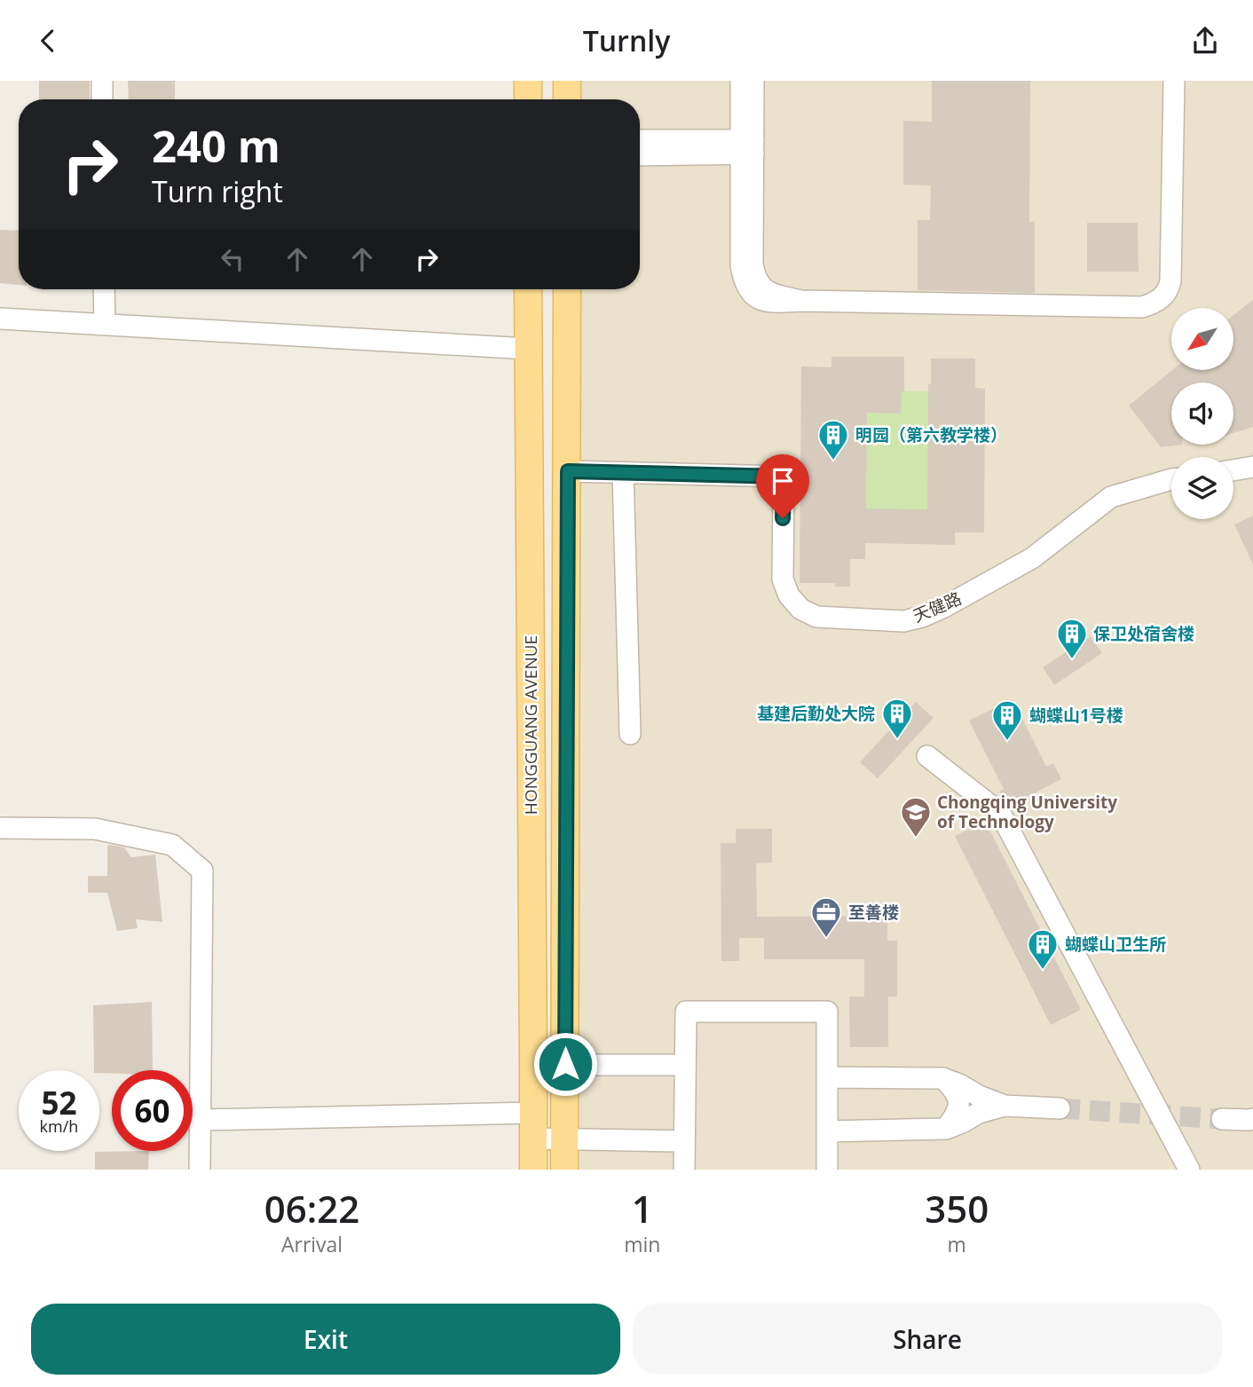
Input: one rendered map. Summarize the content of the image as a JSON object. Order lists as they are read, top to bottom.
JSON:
{
  "streets": {
    "main road": ["HONGGUANG AVENUE"],
    "street": ["天健路"]
  },
  "places": {
    "building": [
      "明园（第六教学楼）",
      "保卫处宿舍楼",
      "基建后勤处大院",
      "蝴蝶山1号楼",
      "蝴蝶山卫生所"
    ],
    "school or university": ["Chongqing University of Technology"],
    "office": ["至善楼"]
  },
  "north": "bottom left",
  "page": {
    "header": "Turnly",
    "turn": ["240 m", "Turn right"],
    "speed": "52 km/h",
    "limit": "60",
    "eta": [
      "06:22",
      "Arrival",
      "1",
      "min",
      "350",
      "m"
    ],
    "buttons": ["Exit", "Share"]
  }
}
